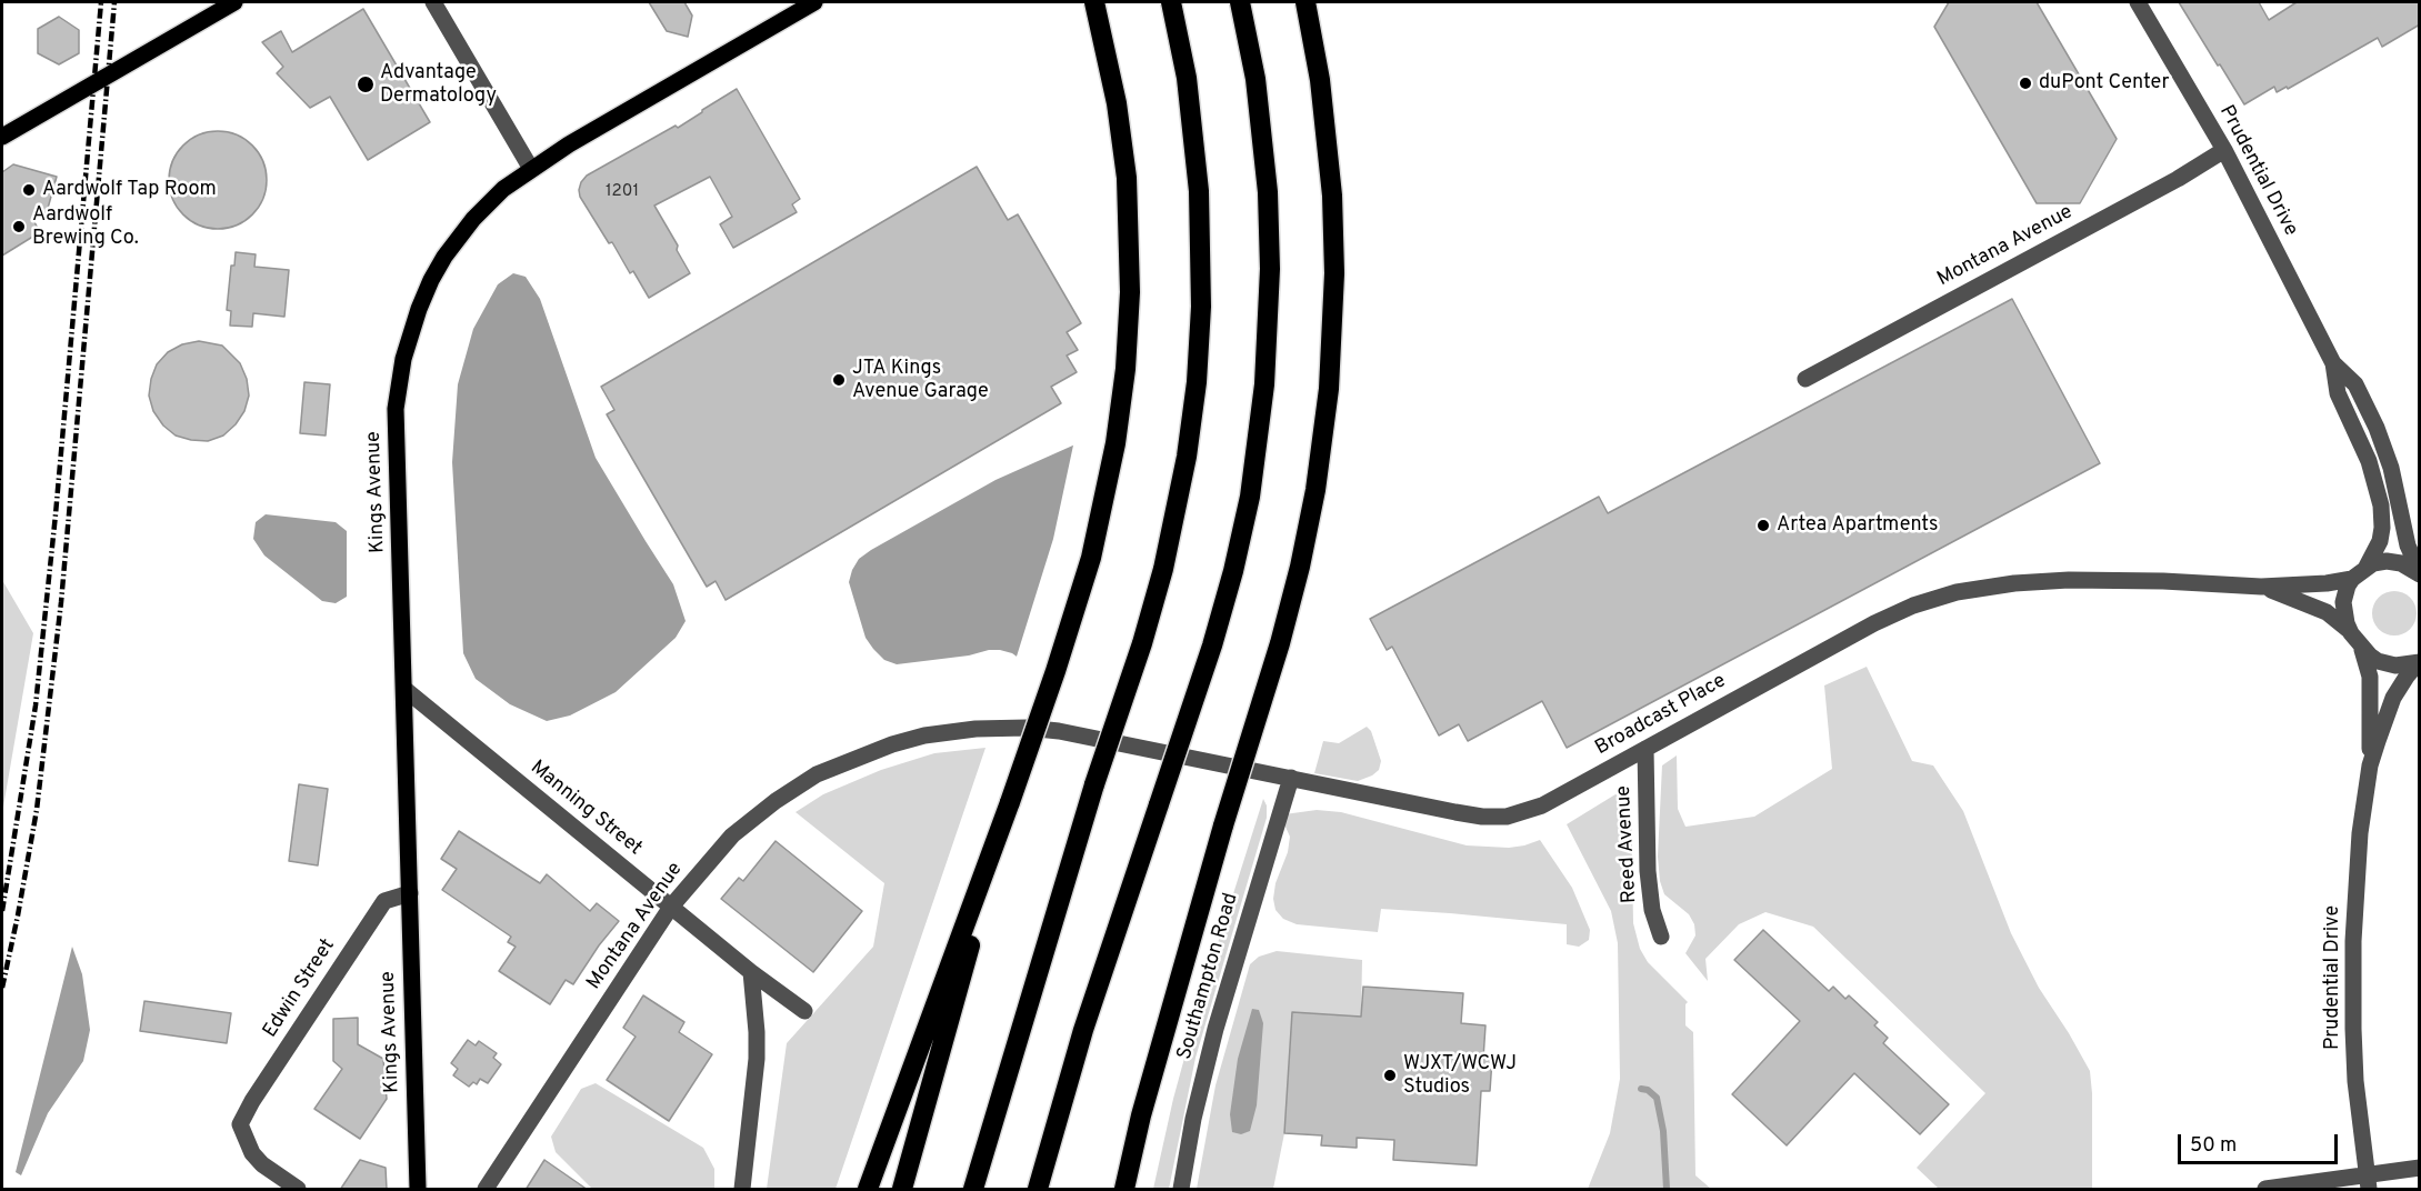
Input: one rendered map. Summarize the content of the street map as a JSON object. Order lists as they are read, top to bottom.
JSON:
{
  "streets": {
    "main road": ["Kings Avenue"],
    "street": [
      "Prudential Drive",
      "Montana Avenue",
      "Broadcast Place",
      "Manning Street",
      "Reed Avenue",
      "Southampton Road",
      "Edwin Street"
    ]
  },
  "crossings": [
    ["Prudential Drive", "Montana Avenue"],
    ["Montana Avenue", "Broadcast Place"],
    ["Montana Avenue", "Manning Street"],
    ["Kings Avenue", "Manning Street"],
    ["Kings Avenue", "Edwin Street"],
    ["Broadcast Place", "Reed Avenue"],
    ["Broadcast Place", "Southampton Road"]
  ],
  "places": [
    "duPont Center",
    "Advantage Dermatology",
    "Aardwolf Tap Room",
    "Aardwolf Brewing Co.",
    "JTA Kings Avenue Garage",
    "Artea Apartments",
    "WJXT/WCWJ Studios"
  ],
  "house_numbers": ["1201"],
  "scale_bar": "50 m"
}
